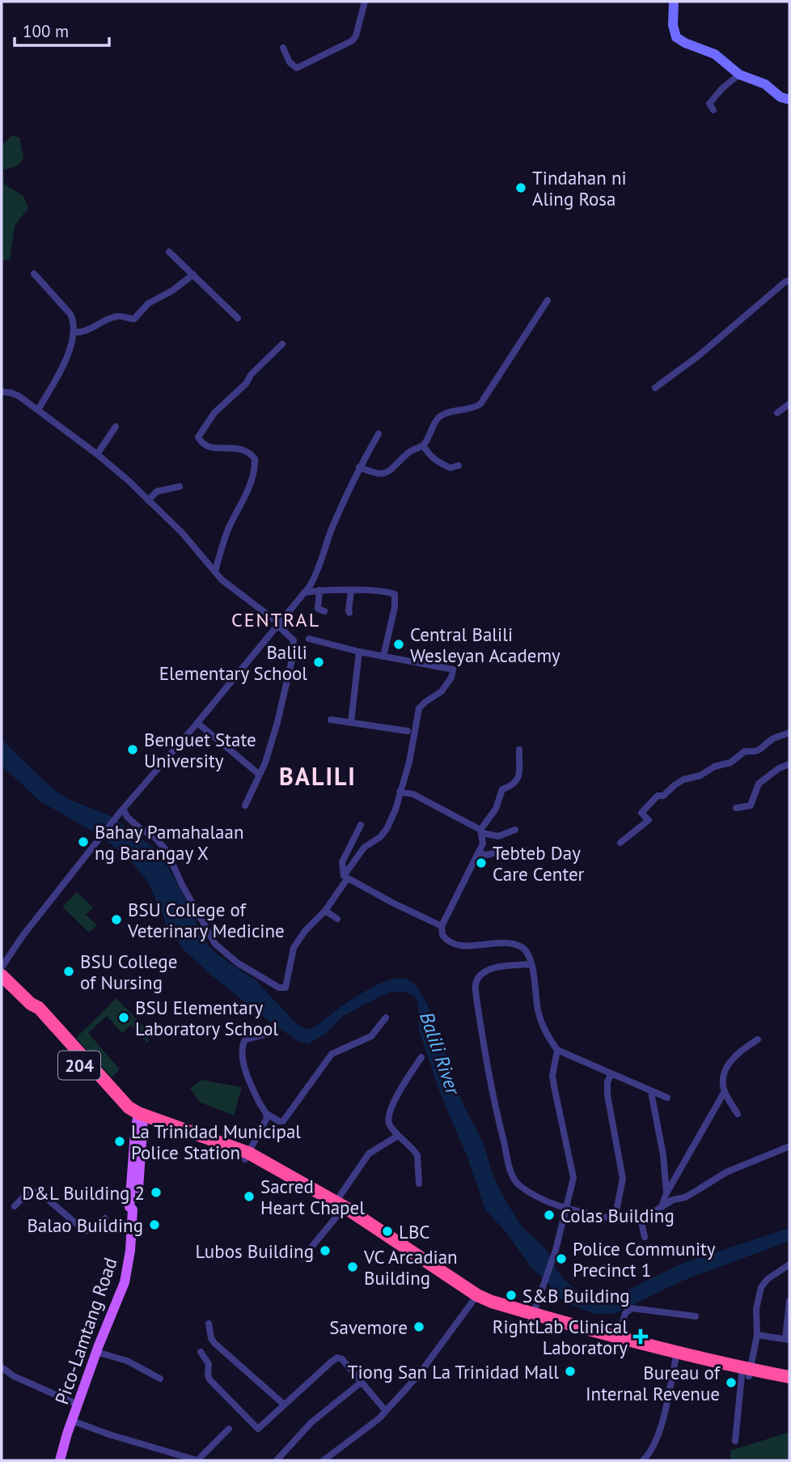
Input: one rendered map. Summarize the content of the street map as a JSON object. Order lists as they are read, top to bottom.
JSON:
{
  "streets": {
    "highway": ["204"],
    "main road": ["Pico-Lamtang Road"]
  },
  "crossings": [
    ["204", "Pico-Lamtang Road"]
  ],
  "districts": ["CENTRAL", "BALILI"],
  "water": ["Balili River"],
  "places": {
    "other": [
      "Tindahan ni Aling Rosa",
      "Central Balili Wesleyan Academy",
      "Balili Elementary School",
      "Benguet State University",
      "Bahay Pamahalaan ng Barangay X",
      "Tebteb Day Care Center",
      "BSU College of Veterinary Medicine",
      "BSU College of Nursing",
      "BSU Elementary Laboratory School",
      "La Trinidad Municipal Police Station",
      "D&L Building 2",
      "Sacred Heart Chapel",
      "Colas Building",
      "Balao Building",
      "LBC",
      "Lubos Building",
      "Police Community Precinct 1",
      "VC Arcadian Building",
      "S&B Building",
      "Savemore",
      "Tiong San La Trinidad Mall",
      "Bureau of Internal Revenue"
    ],
    "health": ["RightLab Clinical Laboratory"]
  },
  "scale_bar": "100 m"
}
